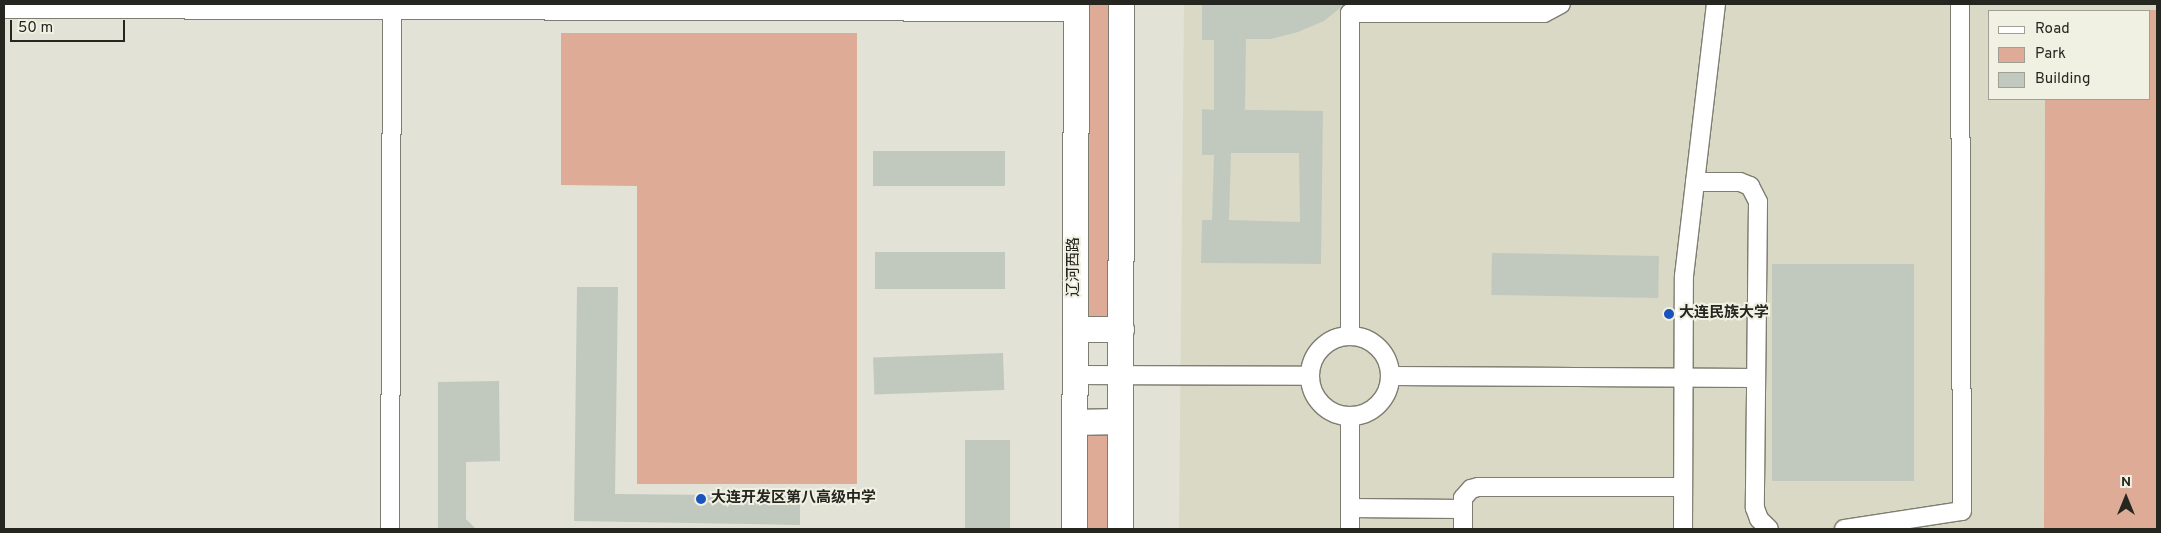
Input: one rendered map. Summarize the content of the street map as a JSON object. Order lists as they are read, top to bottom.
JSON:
{
  "streets": {
    "street": ["辽河西路"]
  },
  "places": ["大连民族大学", "大连开发区第八高级中学"],
  "legend": ["Road", "Park", "Building"],
  "scale_bar": "50 m",
  "north": "top"
}
